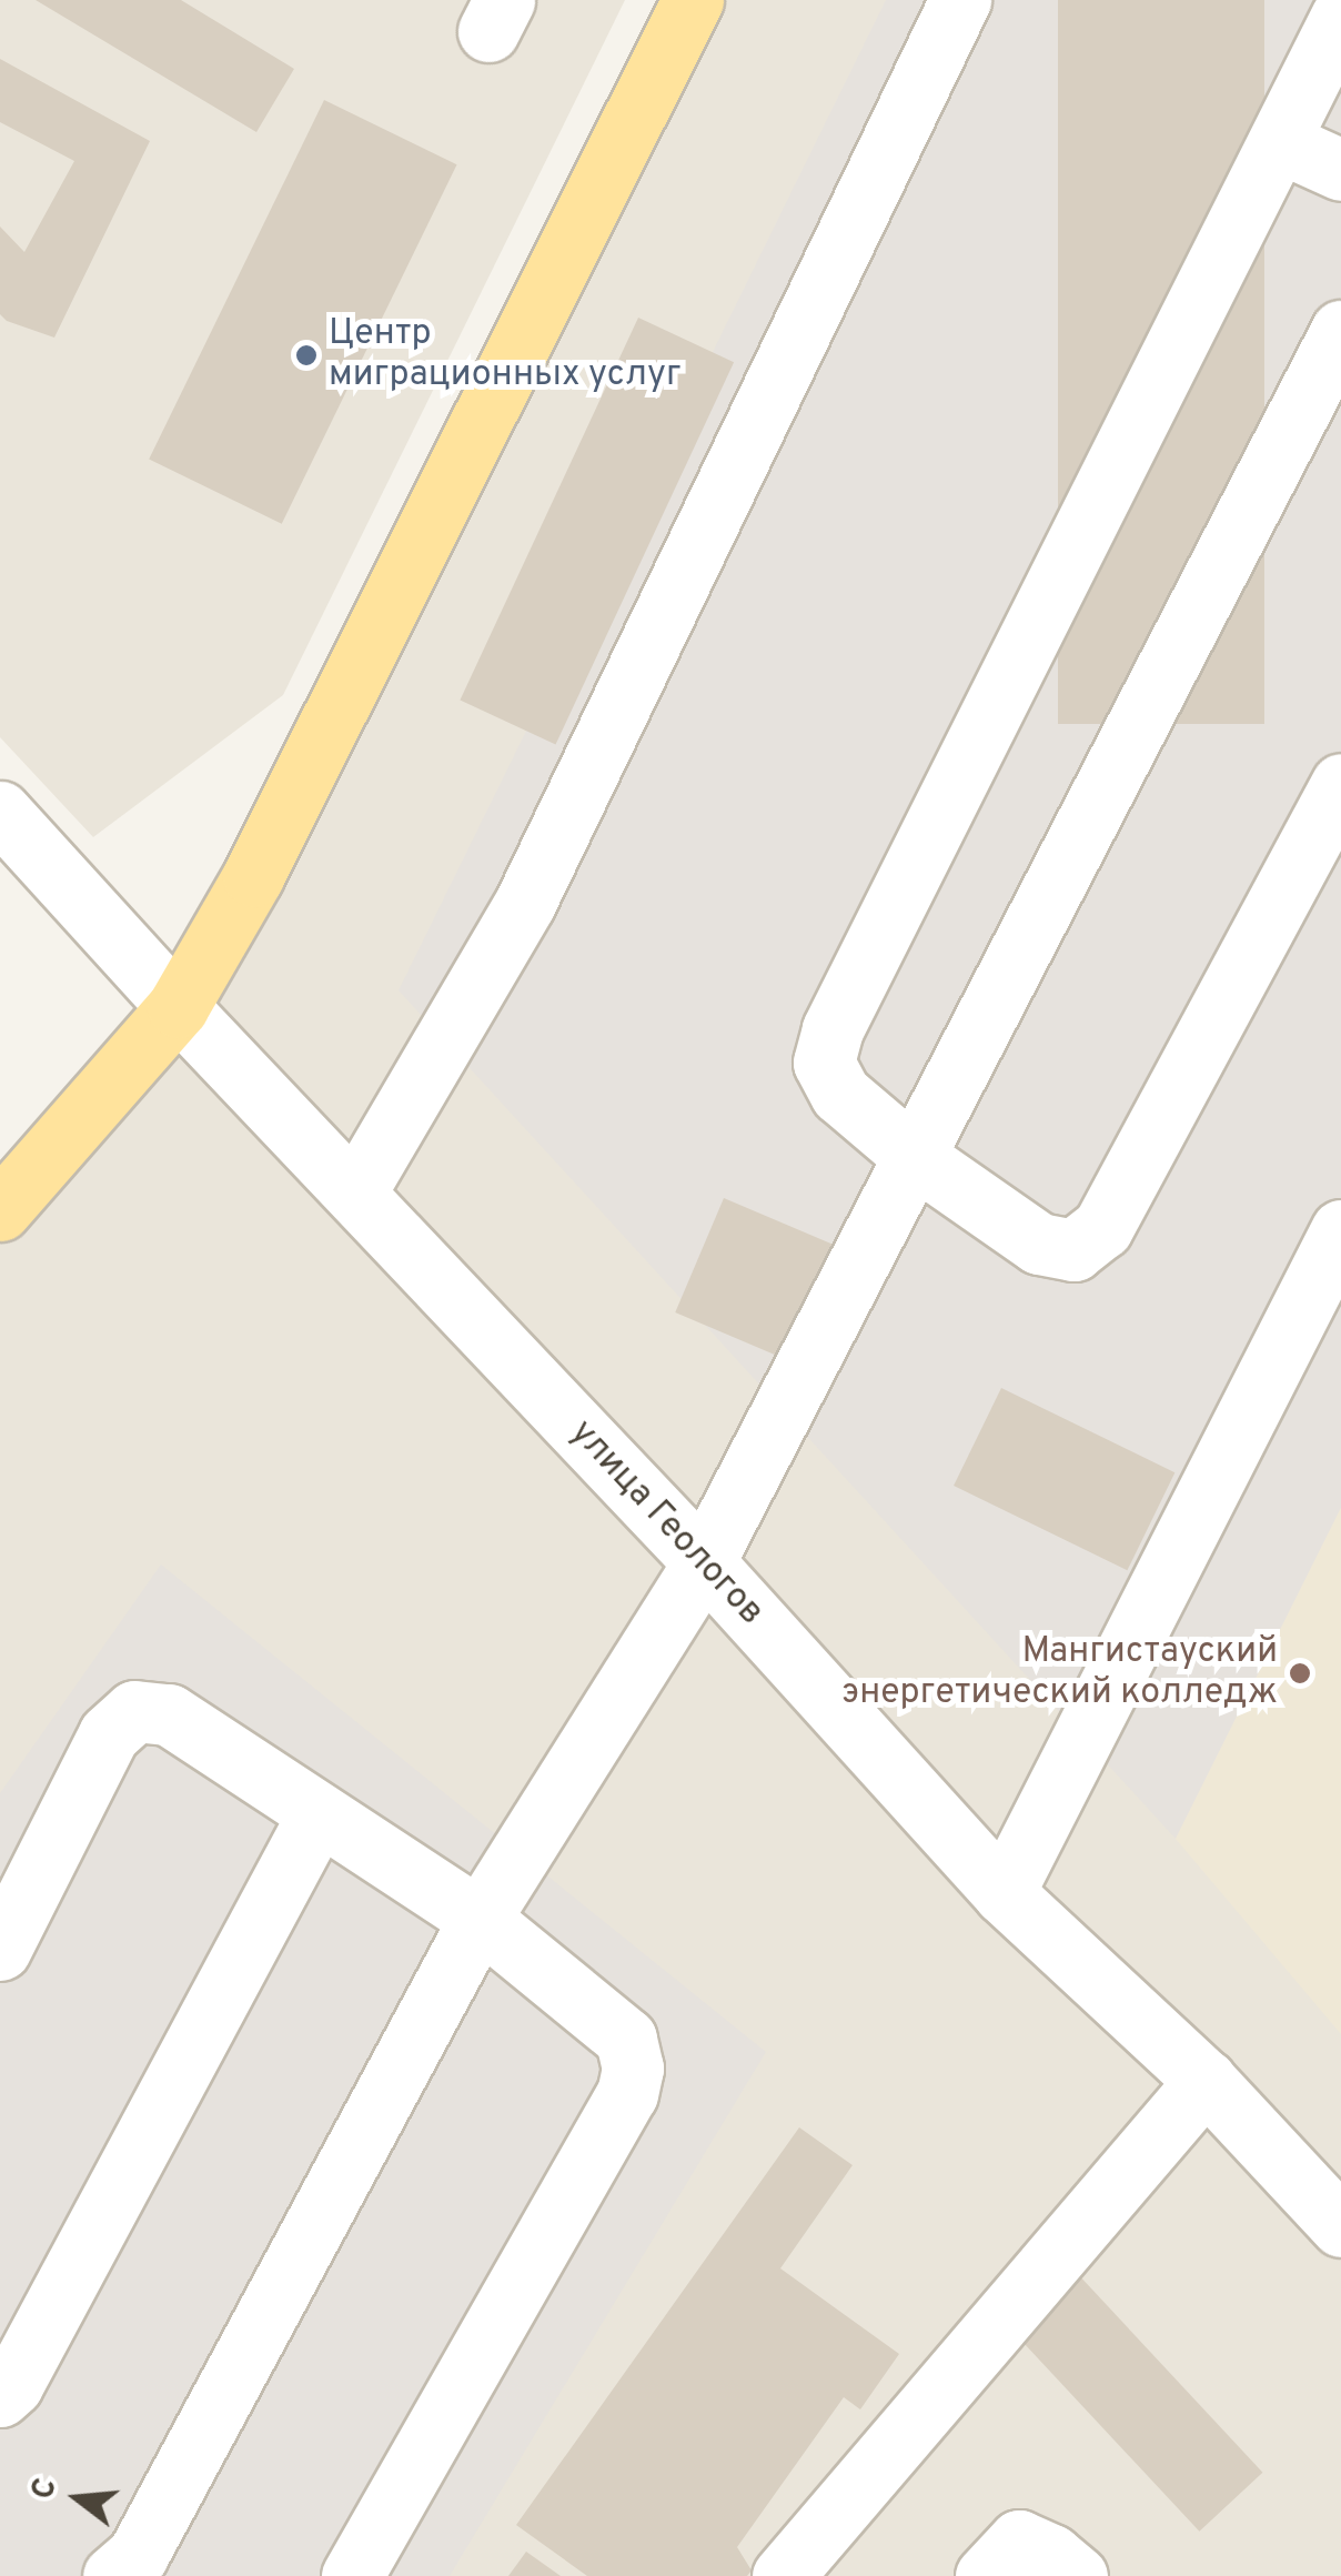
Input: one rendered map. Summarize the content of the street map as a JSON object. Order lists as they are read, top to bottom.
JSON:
{
  "streets": {
    "street": ["улица Геологов"]
  },
  "places": ["Центр миграционных услуг", "Мангистауский энергетический колледж"],
  "north": "left"
}
